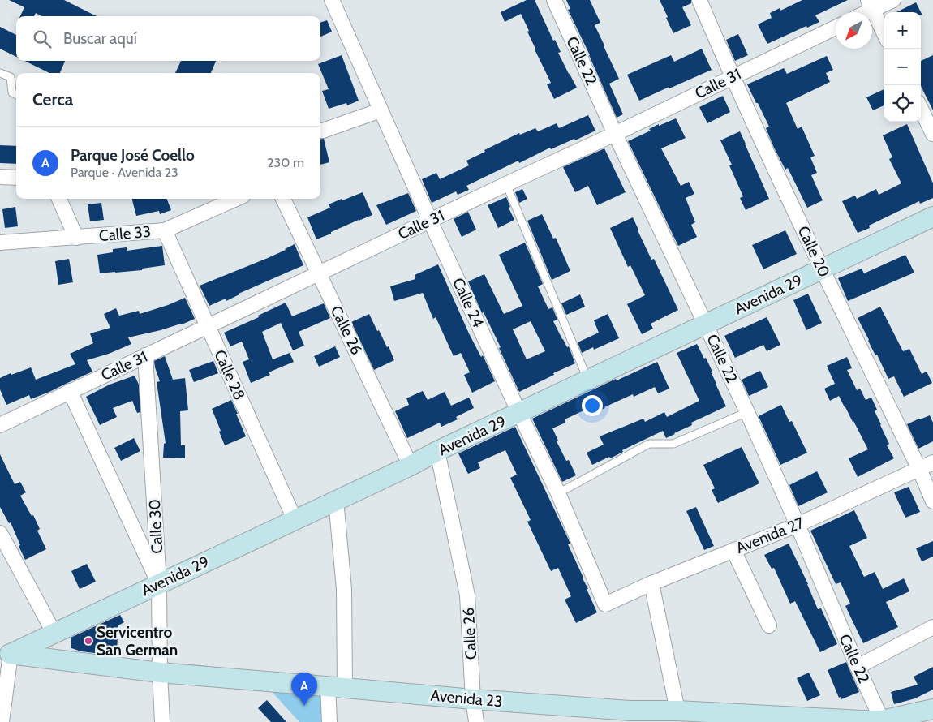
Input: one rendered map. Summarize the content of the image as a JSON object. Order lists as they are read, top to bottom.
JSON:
{
  "streets": {
    "street": [
      "Calle 22",
      "Calle 31",
      "Calle 33",
      "Calle 20",
      "Avenida 29",
      "Calle 24",
      "Calle 26",
      "Calle 28",
      "Calle 30",
      "Avenida 27",
      "Avenida 23"
    ]
  },
  "crossings": [
    ["Calle 22", "Calle 31"],
    ["Calle 22", "Avenida 29"],
    ["Calle 22", "Avenida 27"],
    ["Calle 22", "Avenida 23"],
    ["Calle 31", "Calle 20"],
    ["Calle 31", "Calle 24"],
    ["Calle 31", "Calle 26"],
    ["Calle 31", "Calle 28"],
    ["Calle 31", "Calle 30"],
    ["Calle 33", "Calle 28"],
    ["Calle 20", "Avenida 29"],
    ["Calle 20", "Avenida 27"],
    ["Avenida 29", "Calle 24"],
    ["Avenida 29", "Calle 26"],
    ["Avenida 29", "Calle 28"],
    ["Avenida 29", "Calle 30"],
    ["Avenida 29", "Avenida 23"],
    ["Calle 24", "Avenida 27"],
    ["Calle 26", "Avenida 23"],
    ["Calle 30", "Avenida 23"]
  ],
  "places": ["Servicentro San German"],
  "north": "bottom left",
  "page": {
    "map_buttons": ["+", "−"],
    "search": "Buscar aquí",
    "heading": "Cerca",
    "list": [
      {
        "mark": "A",
        "name": "Parque José Coello",
        "note": "Parque · Avenida 23",
        "value": "230 m"
      }
    ],
    "pins": "A"
  }
}
